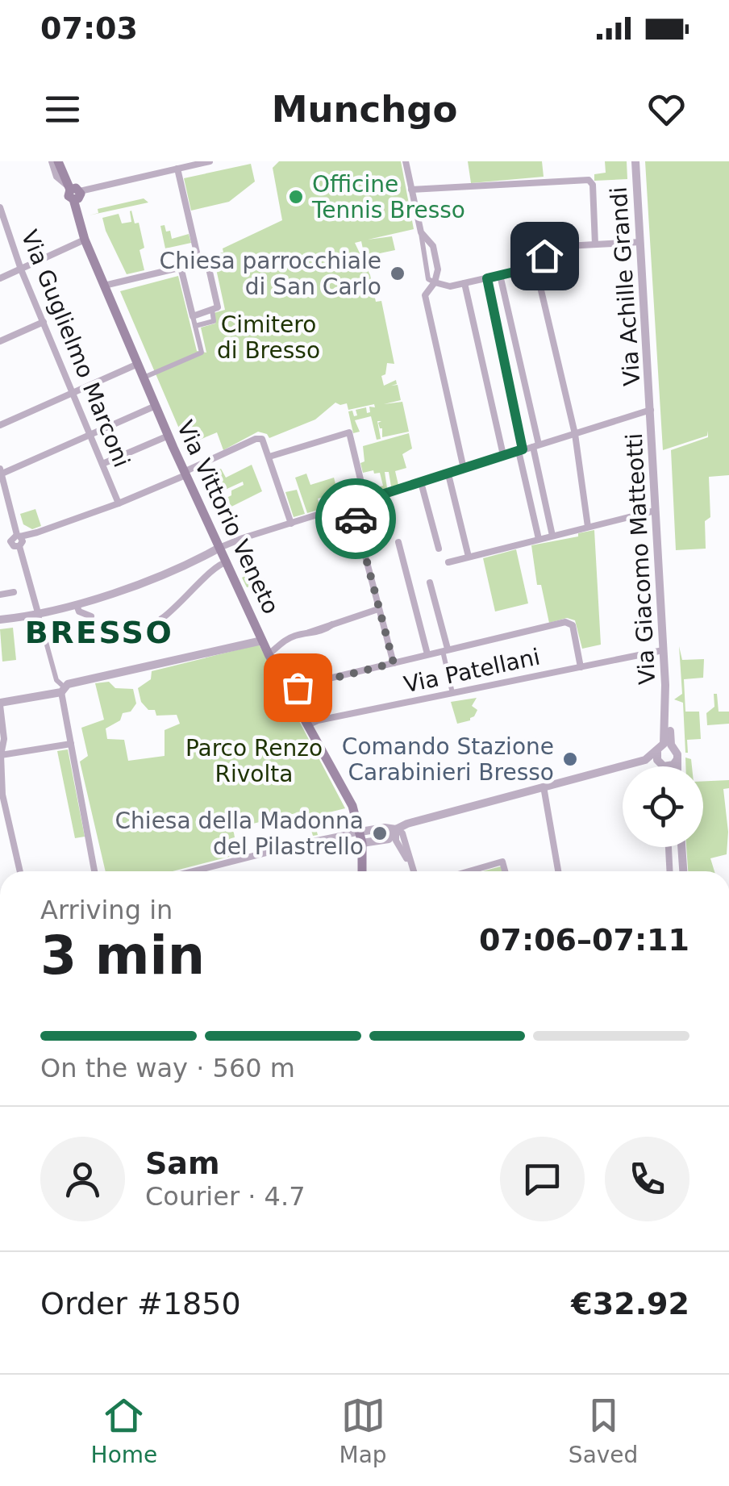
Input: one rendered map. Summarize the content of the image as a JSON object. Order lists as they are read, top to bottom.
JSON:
{
  "streets": {
    "main road": ["Via Vittorio Veneto"],
    "street": [
      "Via Achille Grandi",
      "Via Guglielmo Marconi",
      "Via Giacomo Matteotti",
      "Via Patellani"
    ]
  },
  "crossings": [
    ["Via Achille Grandi", "Via Giacomo Matteotti"],
    ["Via Vittorio Veneto", "Via Patellani"],
    ["Via Giacomo Matteotti", "Via Patellani"]
  ],
  "districts": ["BRESSO"],
  "parks": ["Cimitero di Bresso", "Parco Renzo Rivolta"],
  "places": [
    "Officine Tennis Bresso",
    "Chiesa parrocchiale di San Carlo",
    "Comando Stazione Carabinieri Bresso",
    "Chiesa della Madonna del Pilastrello"
  ],
  "page": {
    "status": "07:03",
    "header": "Munchgo",
    "heading": ["3 min", "Arriving in", "07:06–07:11"],
    "panel": [
      "Sam",
      "Courier · 4.7",
      "Order #1850",
      "€32.92"
    ],
    "bar": "On the way · 560 m",
    "tabs": ["Home", "Map", "Saved"]
  }
}
